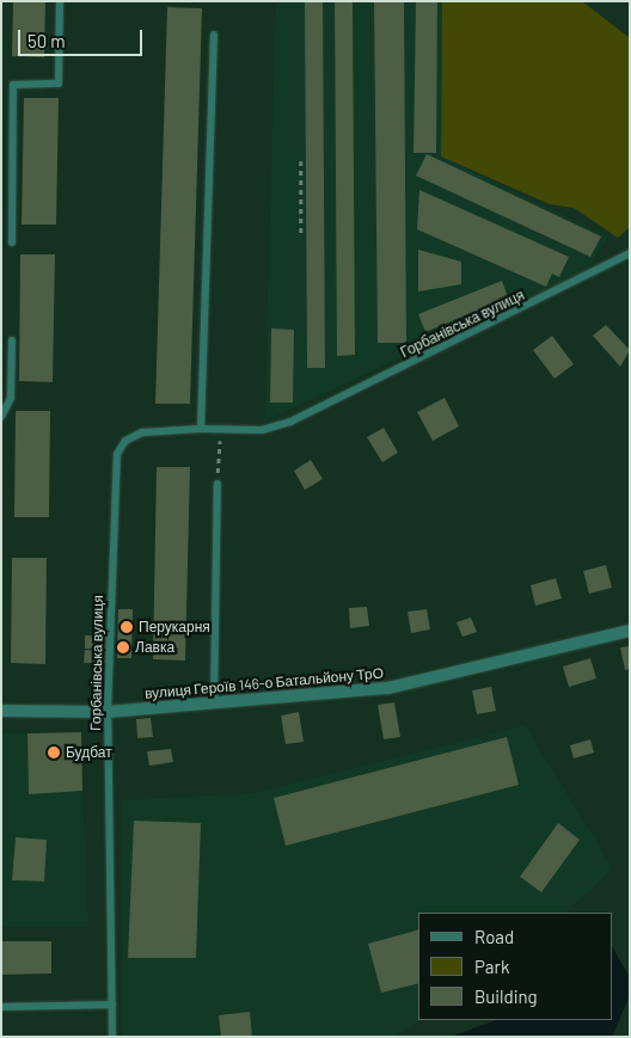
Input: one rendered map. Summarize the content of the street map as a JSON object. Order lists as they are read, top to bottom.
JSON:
{
  "streets": {
    "street": ["вулиця Героїв 146-о Батальйону ТрО"],
    "lane": ["Горбанівська вулиця"]
  },
  "crossings": [
    ["Горбанівська вулиця", "вулиця Героїв 146-о Батальйону ТрО"]
  ],
  "places": ["Перукарня", "Лавка", "Будбат"],
  "legend": ["Road", "Park", "Building"],
  "scale_bar": "50 m"
}
